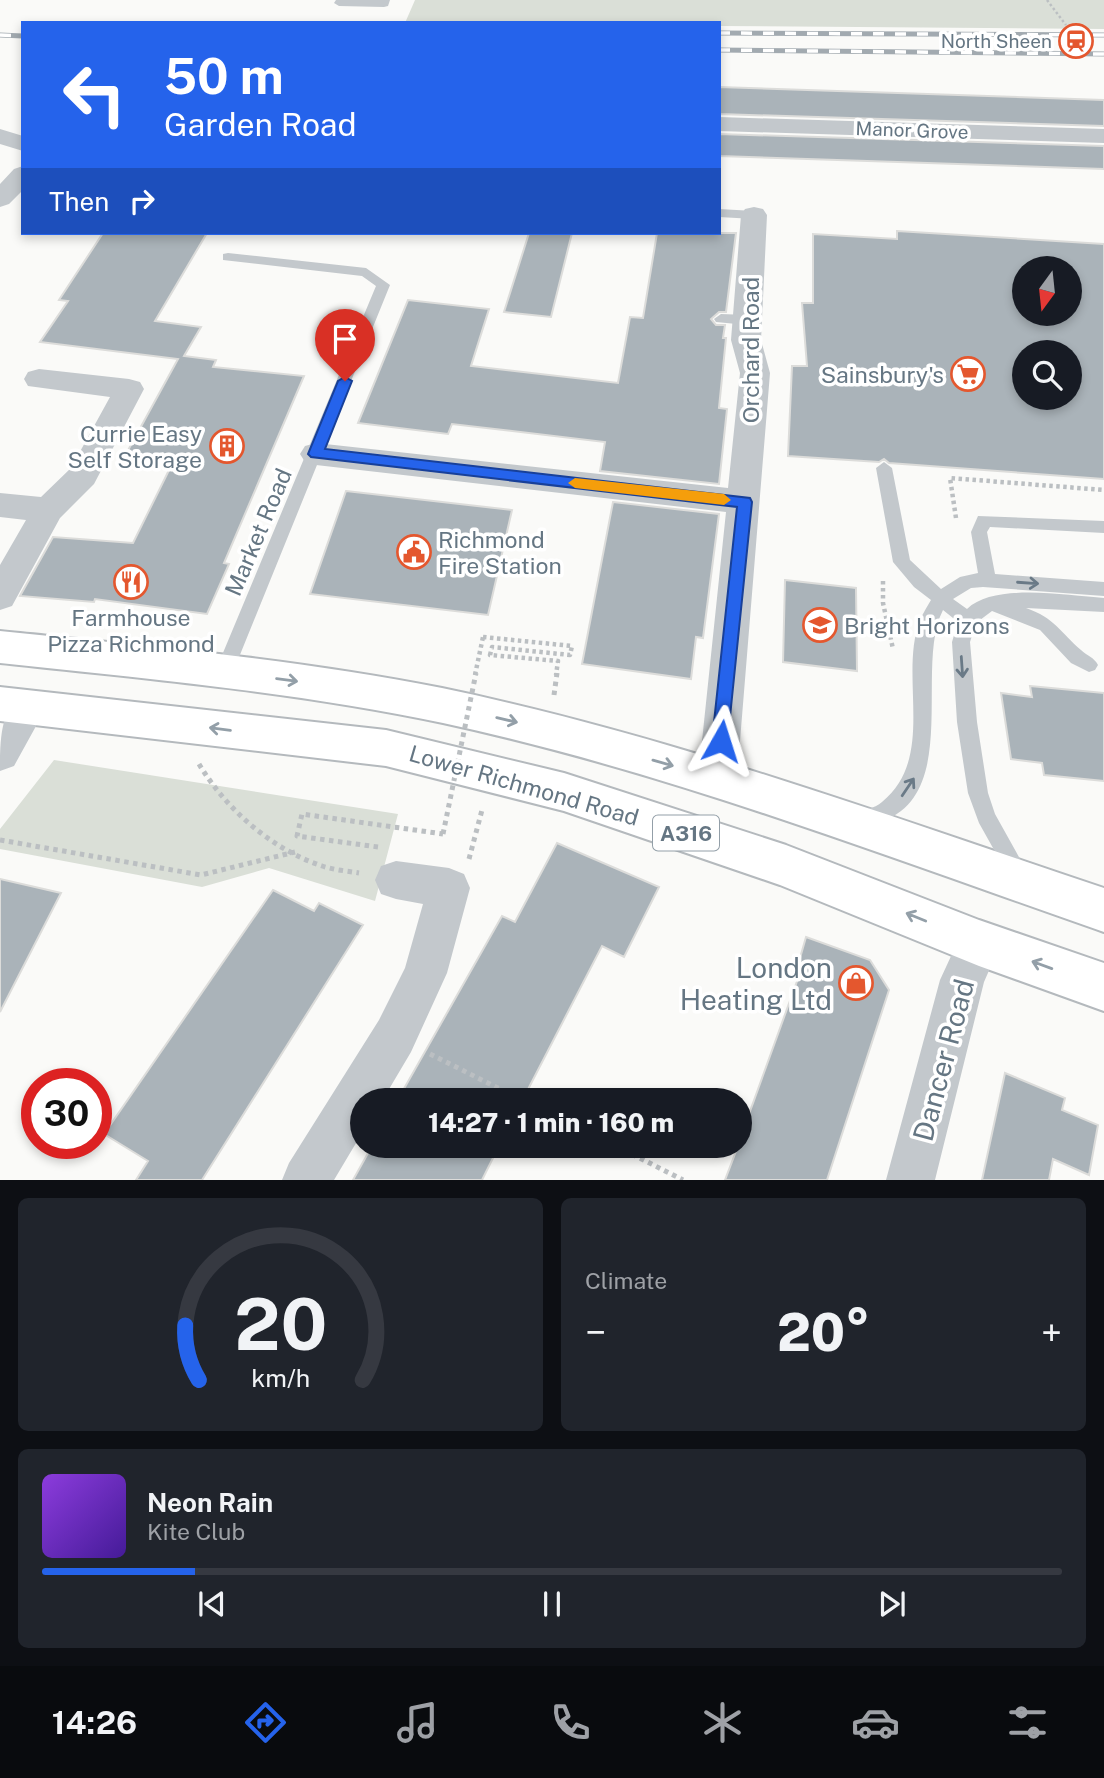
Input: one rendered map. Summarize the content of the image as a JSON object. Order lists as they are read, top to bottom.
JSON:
{
  "streets": {
    "highway": ["Lower Richmond Road", "A316"],
    "street": ["Manor Grove", "Orchard Road", "Dancer Road"],
    "lane": ["Market Road"]
  },
  "crossings": [
    ["Lower Richmond Road", "Dancer Road"]
  ],
  "places": {
    "station": ["North Sheen"],
    "supermarket": ["Sainsbury's"],
    "building": ["Currie Easy Self Storage"],
    "public building": ["Richmond Fire Station"],
    "restaurant": ["Farmhouse Pizza Richmond"],
    "school or university": ["Bright Horizons"],
    "shop": ["London Heating Ltd"]
  },
  "north": "bottom",
  "page": {
    "turn": ["50 m", "Garden Road"],
    "then": "Then",
    "limit": "30",
    "trip": "14:27 · 1 min · 160 m",
    "tile": "Climate",
    "heat": ["−", "20°", "+"],
    "song": ["Neon Rain", "Kite Club"],
    "tabs": "14:26",
    "gauge": ["20", "km/h"]
  }
}
